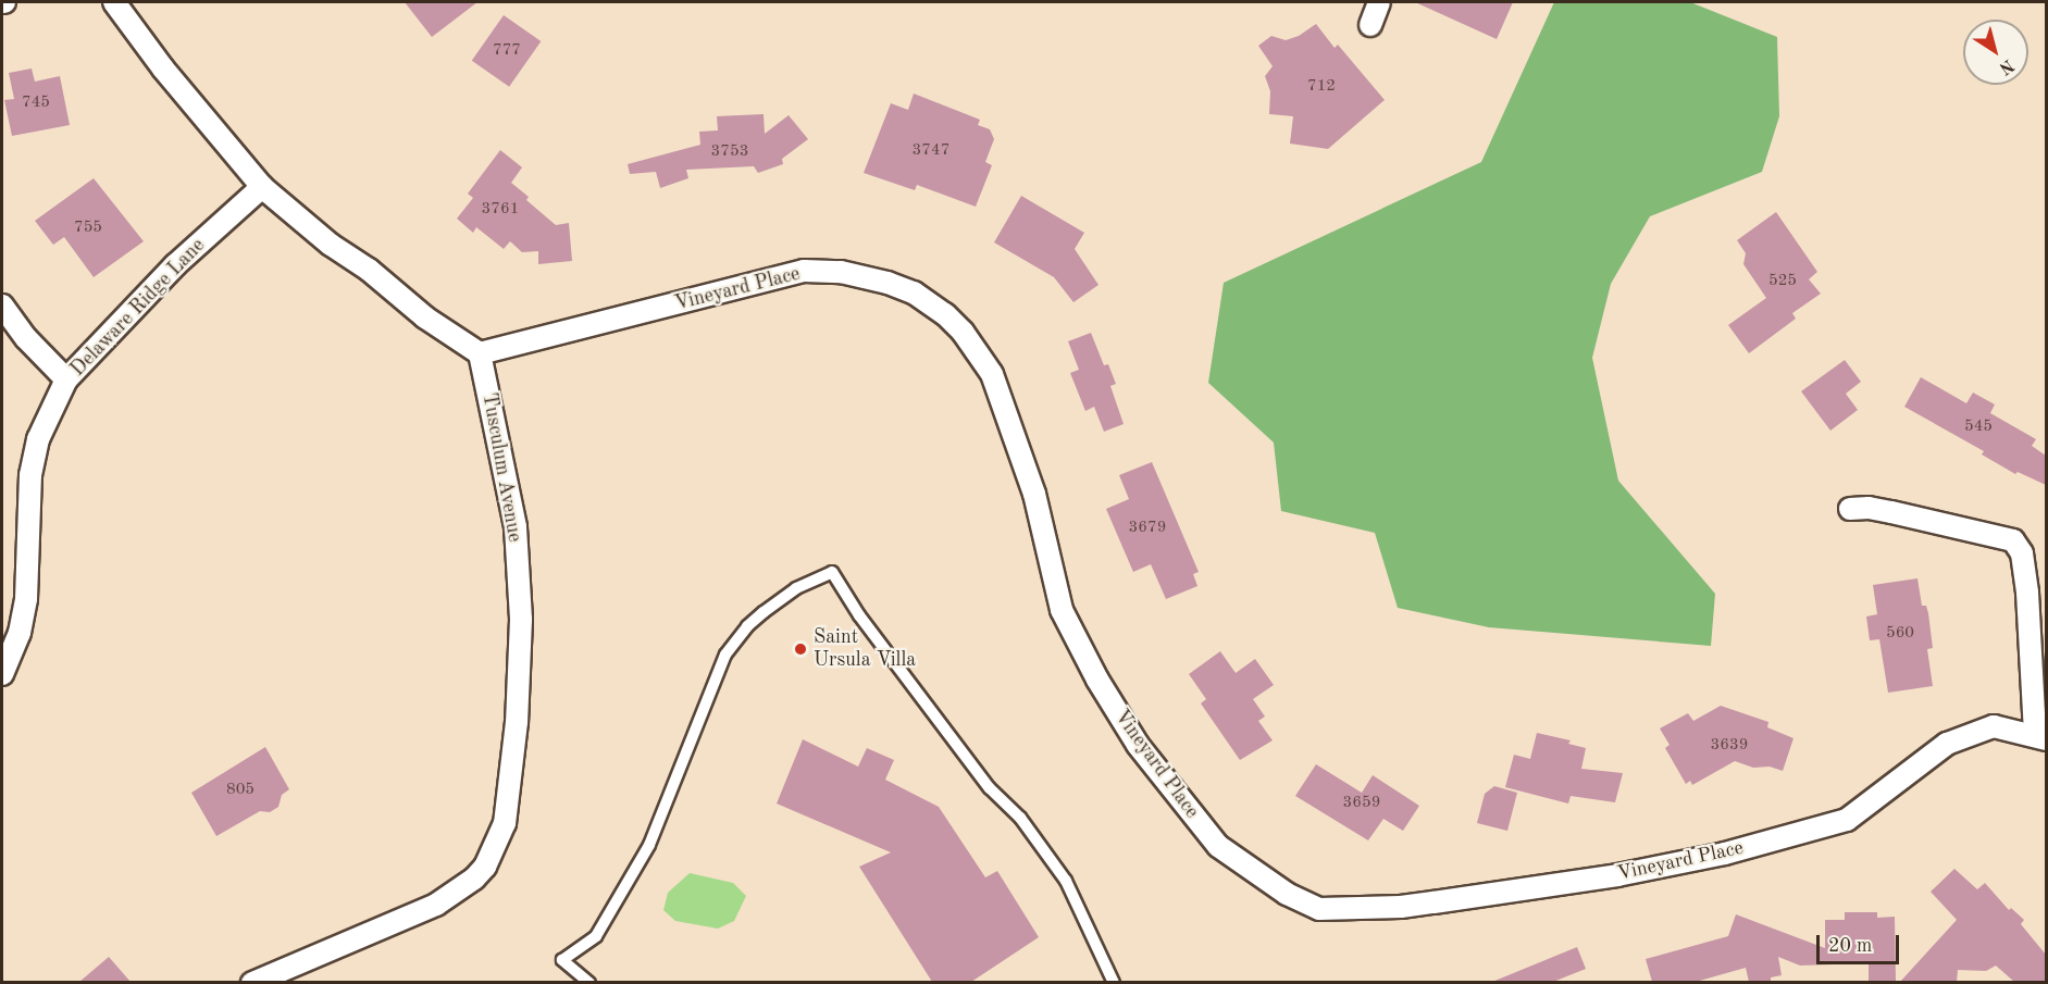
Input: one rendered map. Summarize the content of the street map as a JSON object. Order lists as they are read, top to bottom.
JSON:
{
  "streets": {
    "street": ["Vineyard Place", "Delaware Ridge Lane", "Tusculum Avenue"]
  },
  "crossings": [
    ["Vineyard Place", "Tusculum Avenue"]
  ],
  "places": ["Saint Ursula Villa"],
  "house_numbers": [
    "777",
    "712",
    "745",
    "3747",
    "3753",
    "3761",
    "755",
    "525",
    "545",
    "3679",
    "560",
    "3639",
    "805",
    "3659"
  ],
  "scale_bar": "20 m",
  "north": "bottom right"
}
